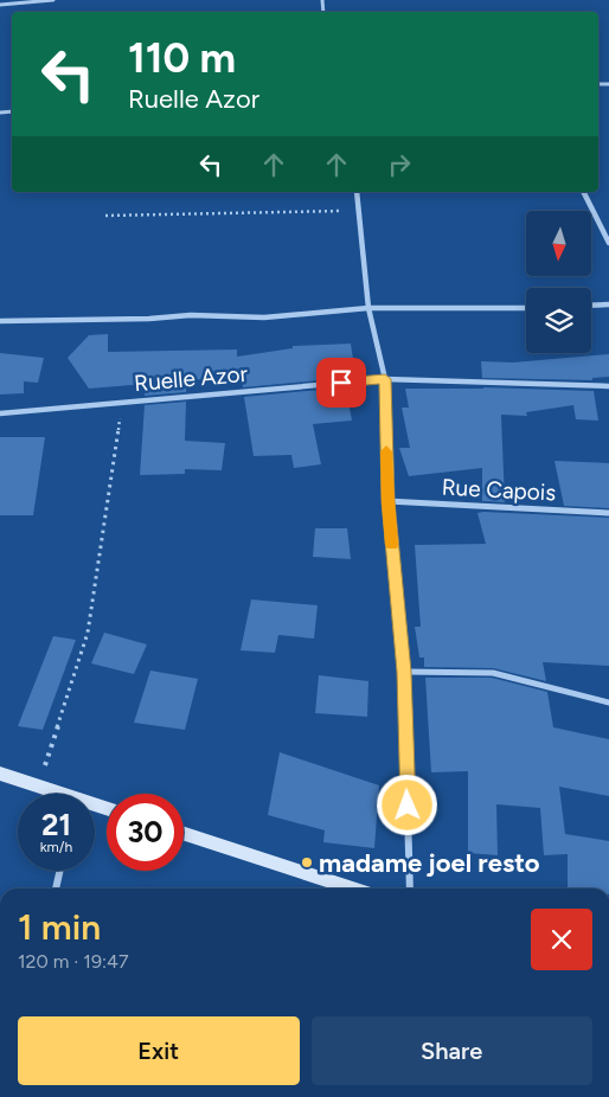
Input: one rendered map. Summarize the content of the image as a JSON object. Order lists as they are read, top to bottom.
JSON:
{
  "streets": {
    "street": ["Ruelle Azor", "Rue Capois"]
  },
  "places": ["madame joel resto"],
  "north": "bottom",
  "page": {
    "turn": ["110 m", "Ruelle Azor"],
    "speed": "21 km/h",
    "limit": "30",
    "heading": ["1 min", "120 m · 19:47"],
    "buttons": ["Exit", "Share"]
  }
}
